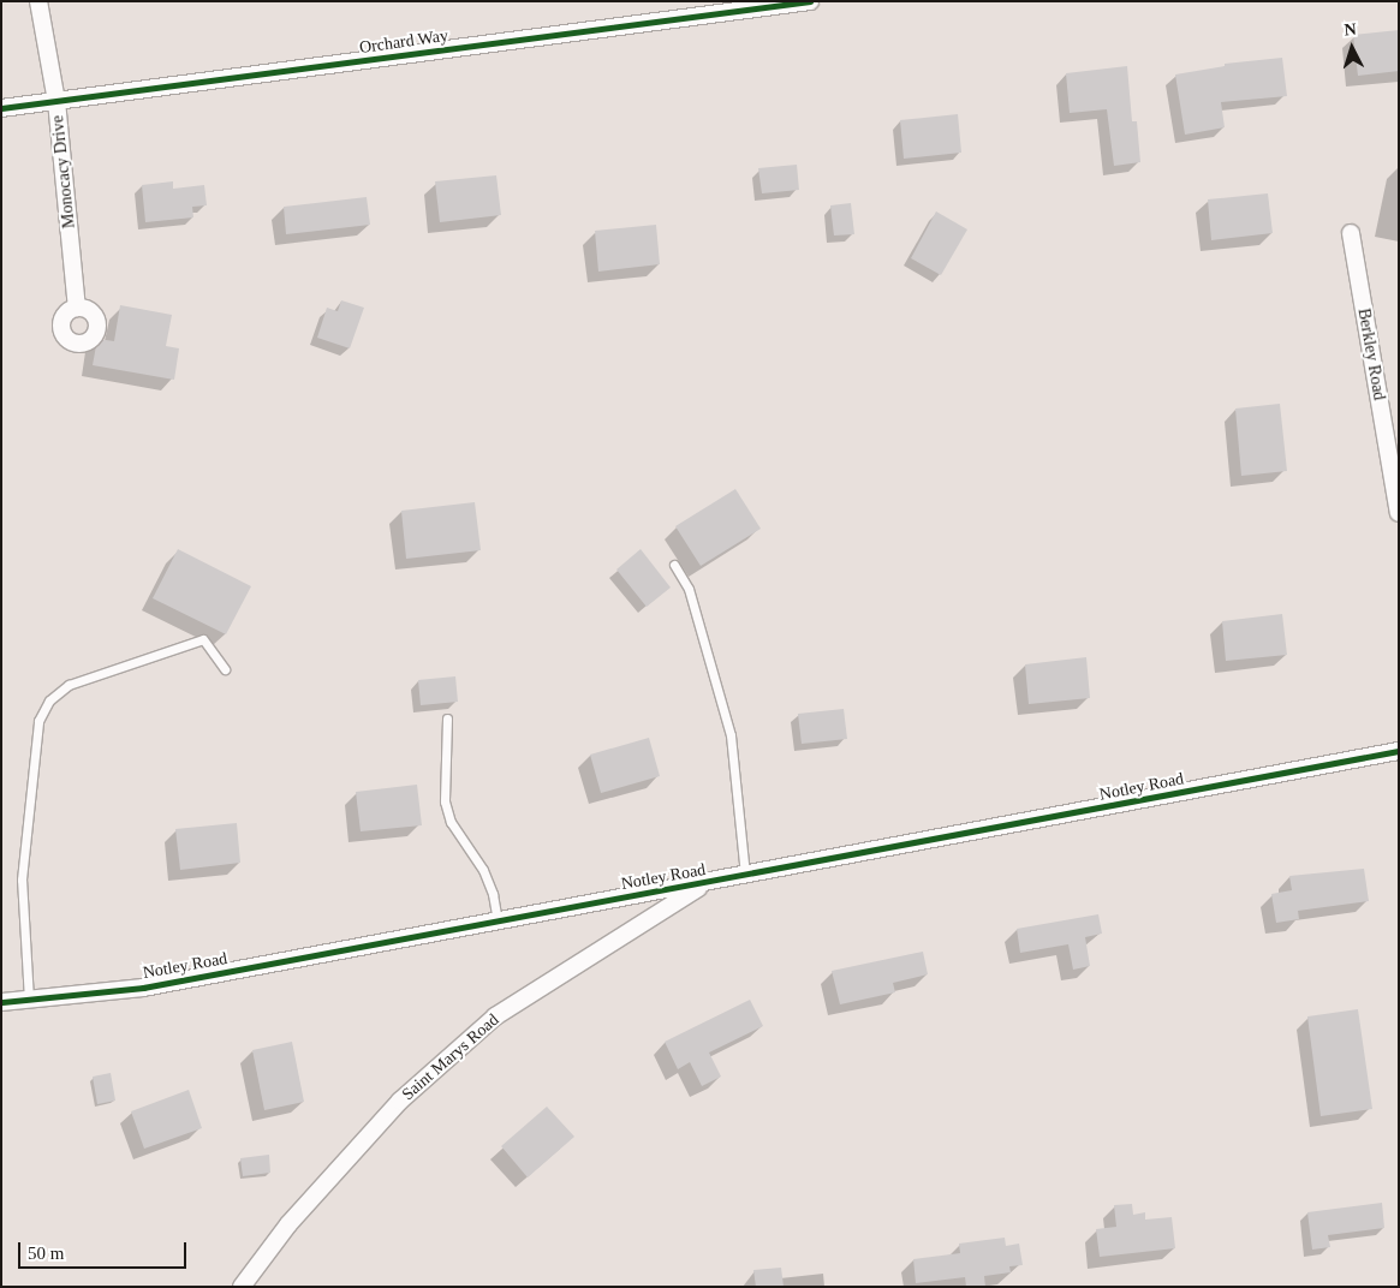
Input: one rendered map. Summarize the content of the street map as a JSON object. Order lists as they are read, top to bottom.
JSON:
{
  "streets": {
    "street": [
      "Orchard Way",
      "Monocacy Drive",
      "Berkley Road",
      "Notley Road",
      "Saint Marys Road"
    ]
  },
  "crossings": [
    ["Orchard Way", "Monocacy Drive"],
    ["Notley Road", "Saint Marys Road"]
  ],
  "scale_bar": "50 m",
  "north": "top"
}
